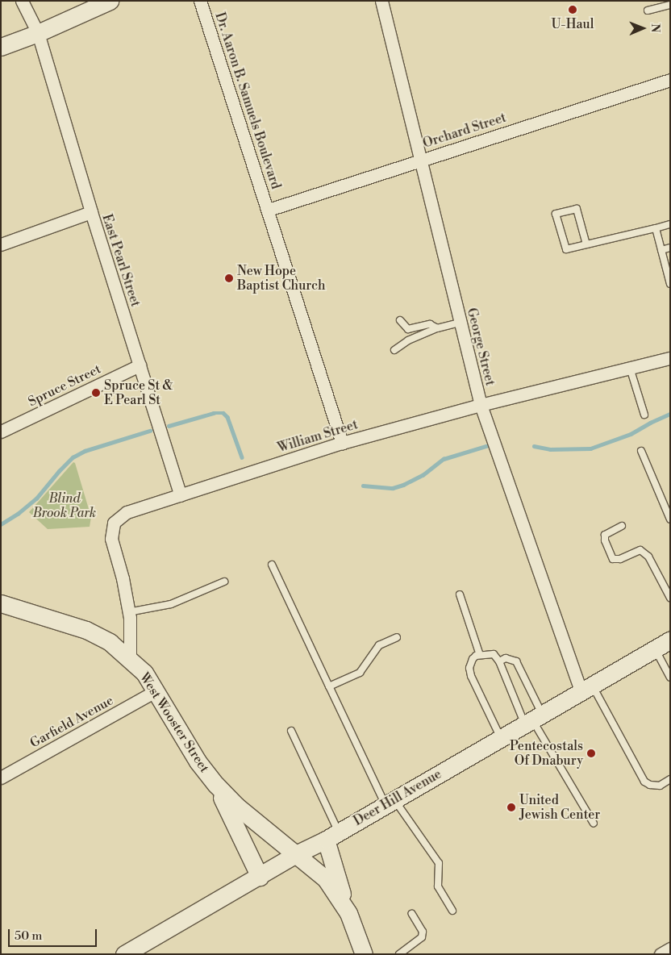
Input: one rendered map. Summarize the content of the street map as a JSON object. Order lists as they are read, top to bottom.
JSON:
{
  "streets": {
    "street": [
      "Dr. Aaron B. Samuels Boulevard",
      "Orchard Street",
      "East Pearl Street",
      "George Street",
      "Spruce Street",
      "William Street",
      "Garfield Avenue",
      "West Wooster Street",
      "Deer Hill Avenue"
    ]
  },
  "crossings": [
    ["Dr. Aaron B. Samuels Boulevard", "Orchard Street"],
    ["Dr. Aaron B. Samuels Boulevard", "William Street"],
    ["Orchard Street", "George Street"],
    ["East Pearl Street", "Spruce Street"],
    ["East Pearl Street", "William Street"],
    ["George Street", "William Street"],
    ["George Street", "Deer Hill Avenue"],
    ["William Street", "West Wooster Street"],
    ["Garfield Avenue", "West Wooster Street"],
    ["West Wooster Street", "Deer Hill Avenue"]
  ],
  "parks": ["Blind Brook Park"],
  "places": [
    "U-Haul",
    "New Hope Baptist Church",
    "Spruce St & E Pearl St",
    "Pentecostals Of Dnabury",
    "United Jewish Center"
  ],
  "scale_bar": "50 m",
  "north": "right"
}
